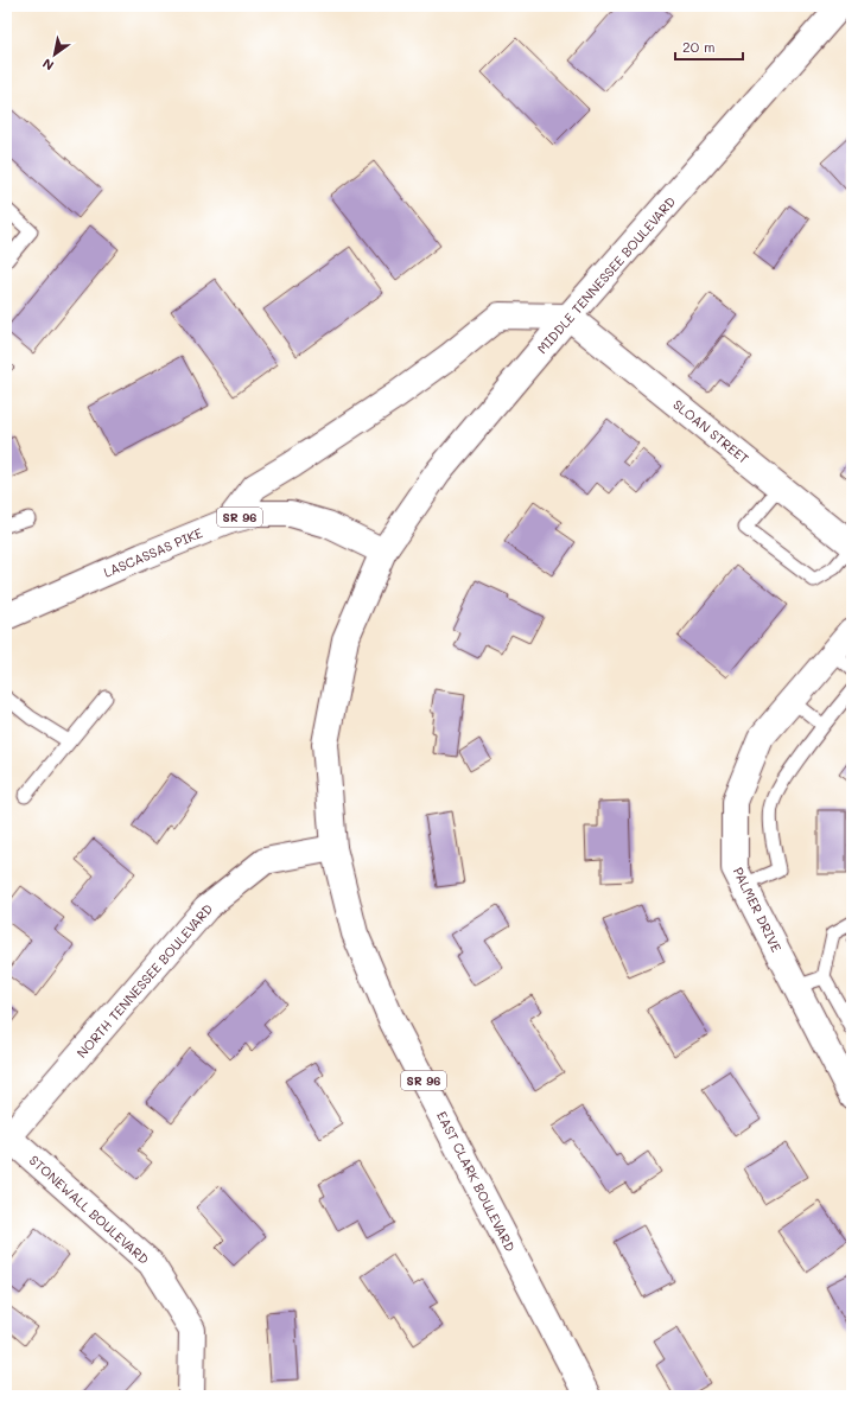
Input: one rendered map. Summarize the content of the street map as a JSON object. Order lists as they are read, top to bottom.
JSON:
{
  "streets": {
    "main road": [
      "MIDDLE TENNESSEE BOULEVARD",
      "SLOAN STREET",
      "SR 96",
      "LASCASSAS PIKE",
      "PALMER DRIVE",
      "NORTH TENNESSEE BOULEVARD",
      "EAST CLARK BOULEVARD",
      "STONEWALL BOULEVARD"
    ]
  },
  "crossings": [
    ["MIDDLE TENNESSEE BOULEVARD", "SLOAN STREET"],
    ["MIDDLE TENNESSEE BOULEVARD", "LASCASSAS PIKE"],
    ["MIDDLE TENNESSEE BOULEVARD", "EAST CLARK BOULEVARD"],
    ["LASCASSAS PIKE", "EAST CLARK BOULEVARD"],
    ["NORTH TENNESSEE BOULEVARD", "EAST CLARK BOULEVARD"],
    ["NORTH TENNESSEE BOULEVARD", "STONEWALL BOULEVARD"]
  ],
  "scale_bar": "20 m",
  "north": "bottom left"
}
